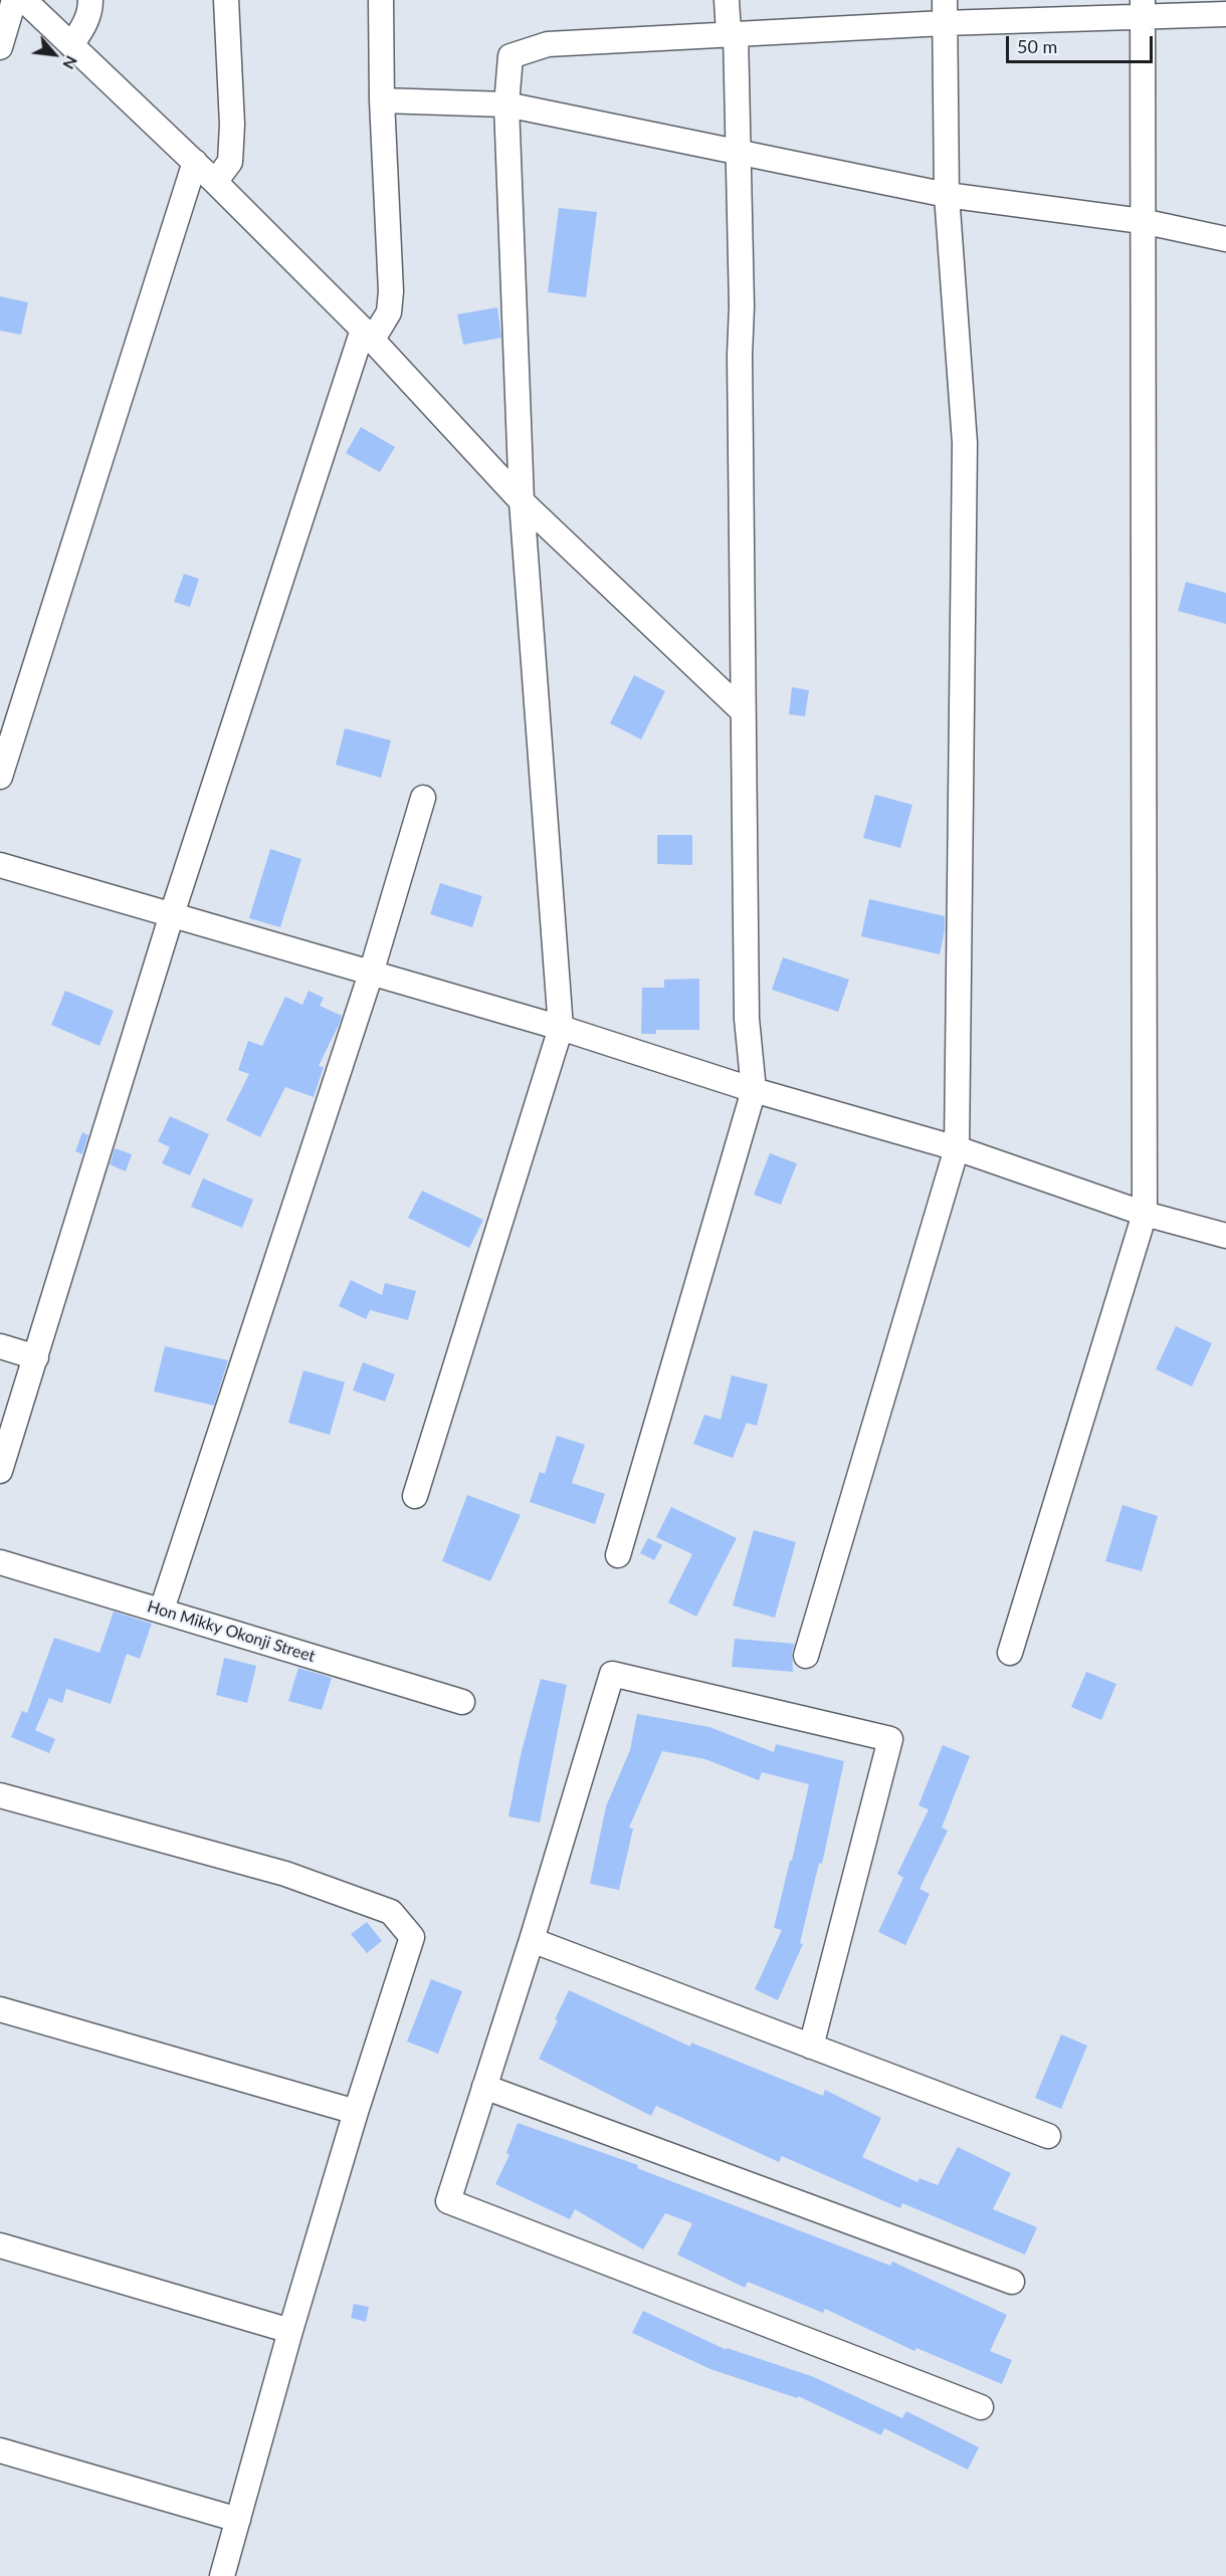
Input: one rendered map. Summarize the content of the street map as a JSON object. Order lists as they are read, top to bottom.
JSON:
{
  "streets": {
    "street": ["Hon Mikky Okonji Street"]
  },
  "scale_bar": "50 m",
  "north": "bottom right"
}
